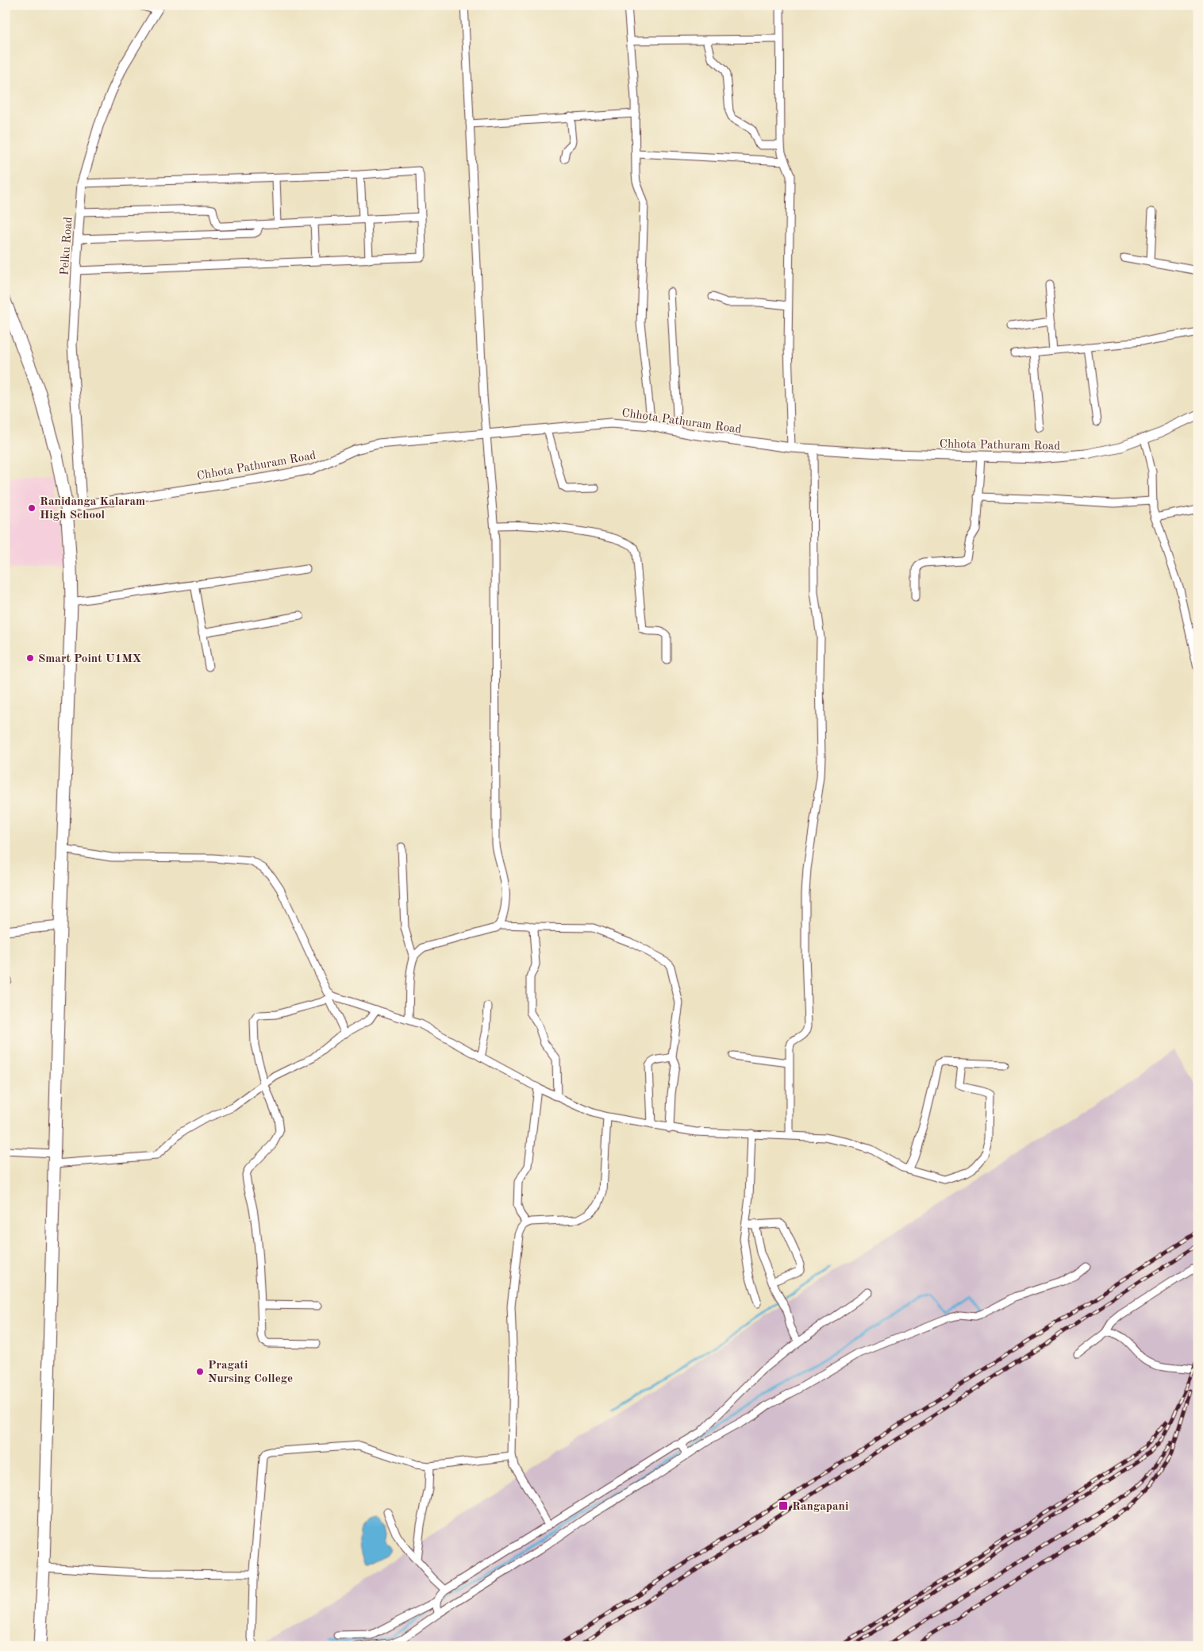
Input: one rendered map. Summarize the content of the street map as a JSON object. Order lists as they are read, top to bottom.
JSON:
{
  "streets": {
    "street": ["Pelku Road", "Chhota Pathuram Road"]
  },
  "crossings": [
    ["Pelku Road", "Chhota Pathuram Road"]
  ],
  "places": {
    "other": ["Ranidanga Kalaram High School", "Smart Point U1MX", "Pragati Nursing College"],
    "transit": ["Rangapani"]
  }
}
